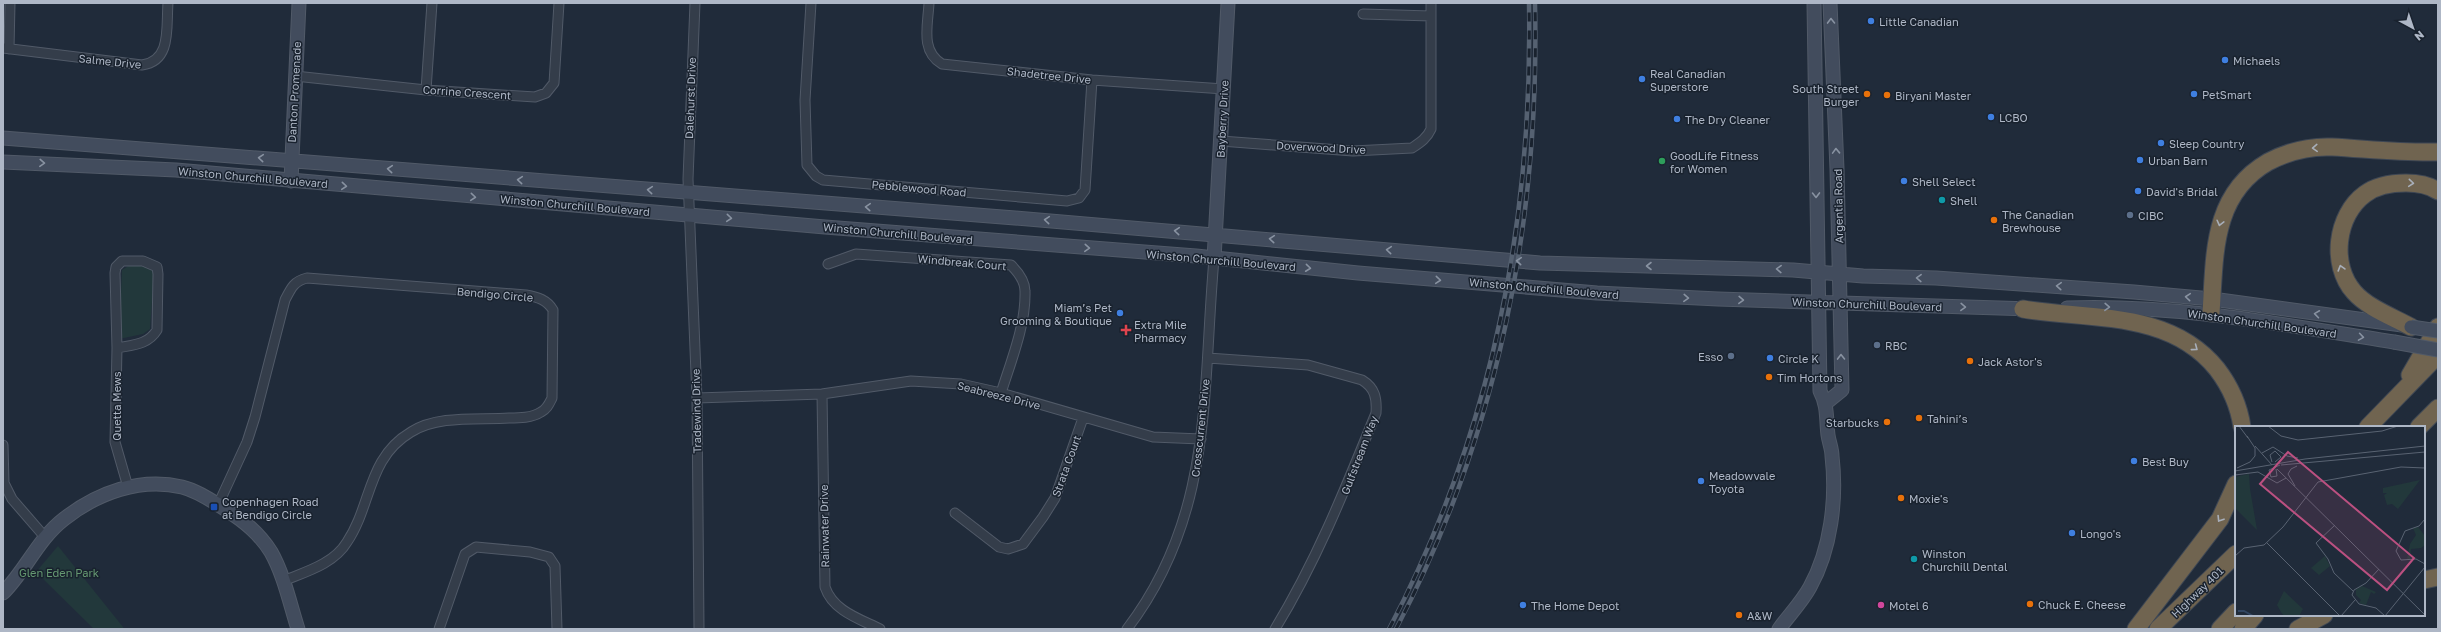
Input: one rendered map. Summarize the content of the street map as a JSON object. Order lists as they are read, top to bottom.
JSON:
{
  "streets": {
    "highway": ["Highway 401"],
    "main road": [
      "Danton Promenade",
      "Bayberry Drive",
      "Winston Churchill Boulevard",
      "Argentia Road"
    ],
    "street": [
      "Salme Drive",
      "Shadetree Drive",
      "Corrine Crescent",
      "Dalehurst Drive",
      "Doverwood Drive",
      "Pebblewood Road",
      "Windbreak Court",
      "Bendigo Circle",
      "Seabreeze Drive",
      "Quetta Mews",
      "Tradewind Drive",
      "Crosscurrent Drive",
      "Gulfstream Way",
      "Strata Court",
      "Rainwater Drive"
    ]
  },
  "crossings": [
    ["Shadetree Drive", "Bayberry Drive"],
    ["Shadetree Drive", "Pebblewood Road"],
    ["Danton Promenade", "Corrine Crescent"],
    ["Danton Promenade", "Winston Churchill Boulevard"],
    ["Dalehurst Drive", "Winston Churchill Boulevard"],
    ["Dalehurst Drive", "Tradewind Drive"],
    ["Bayberry Drive", "Doverwood Drive"],
    ["Bayberry Drive", "Winston Churchill Boulevard"],
    ["Bayberry Drive", "Crosscurrent Drive"],
    ["Winston Churchill Boulevard", "Argentia Road"],
    ["Winston Churchill Boulevard", "Tradewind Drive"],
    ["Winston Churchill Boulevard", "Crosscurrent Drive"],
    ["Windbreak Court", "Seabreeze Drive"],
    ["Seabreeze Drive", "Tradewind Drive"],
    ["Seabreeze Drive", "Crosscurrent Drive"],
    ["Seabreeze Drive", "Strata Court"],
    ["Seabreeze Drive", "Rainwater Drive"],
    ["Crosscurrent Drive", "Gulfstream Way"]
  ],
  "parks": ["Glen Eden Park"],
  "places": {
    "other": [
      "Little Canadian",
      "Michaels",
      "Real Canadian Superstore",
      "South Street Burger",
      "PetSmart",
      "Biryani Master",
      "LCBO",
      "The Dry Cleaner",
      "Sleep Country",
      "Urban Barn",
      "GoodLife Fitness for Women",
      "Shell Select",
      "David's Bridal",
      "Shell",
      "CIBC",
      "The Canadian Brewhouse",
      "Miam’s Pet Grooming & Boutique",
      "RBC",
      "Esso",
      "Circle K",
      "Jack Astor's",
      "Tim Hortons",
      "Tahini’s",
      "Starbucks",
      "Best Buy",
      "Meadowvale Toyota",
      "Moxie's",
      "Longo's",
      "Winston Churchill Dental",
      "Chuck E. Cheese",
      "The Home Depot",
      "Motel 6",
      "A&W"
    ],
    "health": ["Extra Mile Pharmacy"],
    "transit": ["Copenhagen Road at Bendigo Circle"]
  },
  "north": "bottom right"
}
